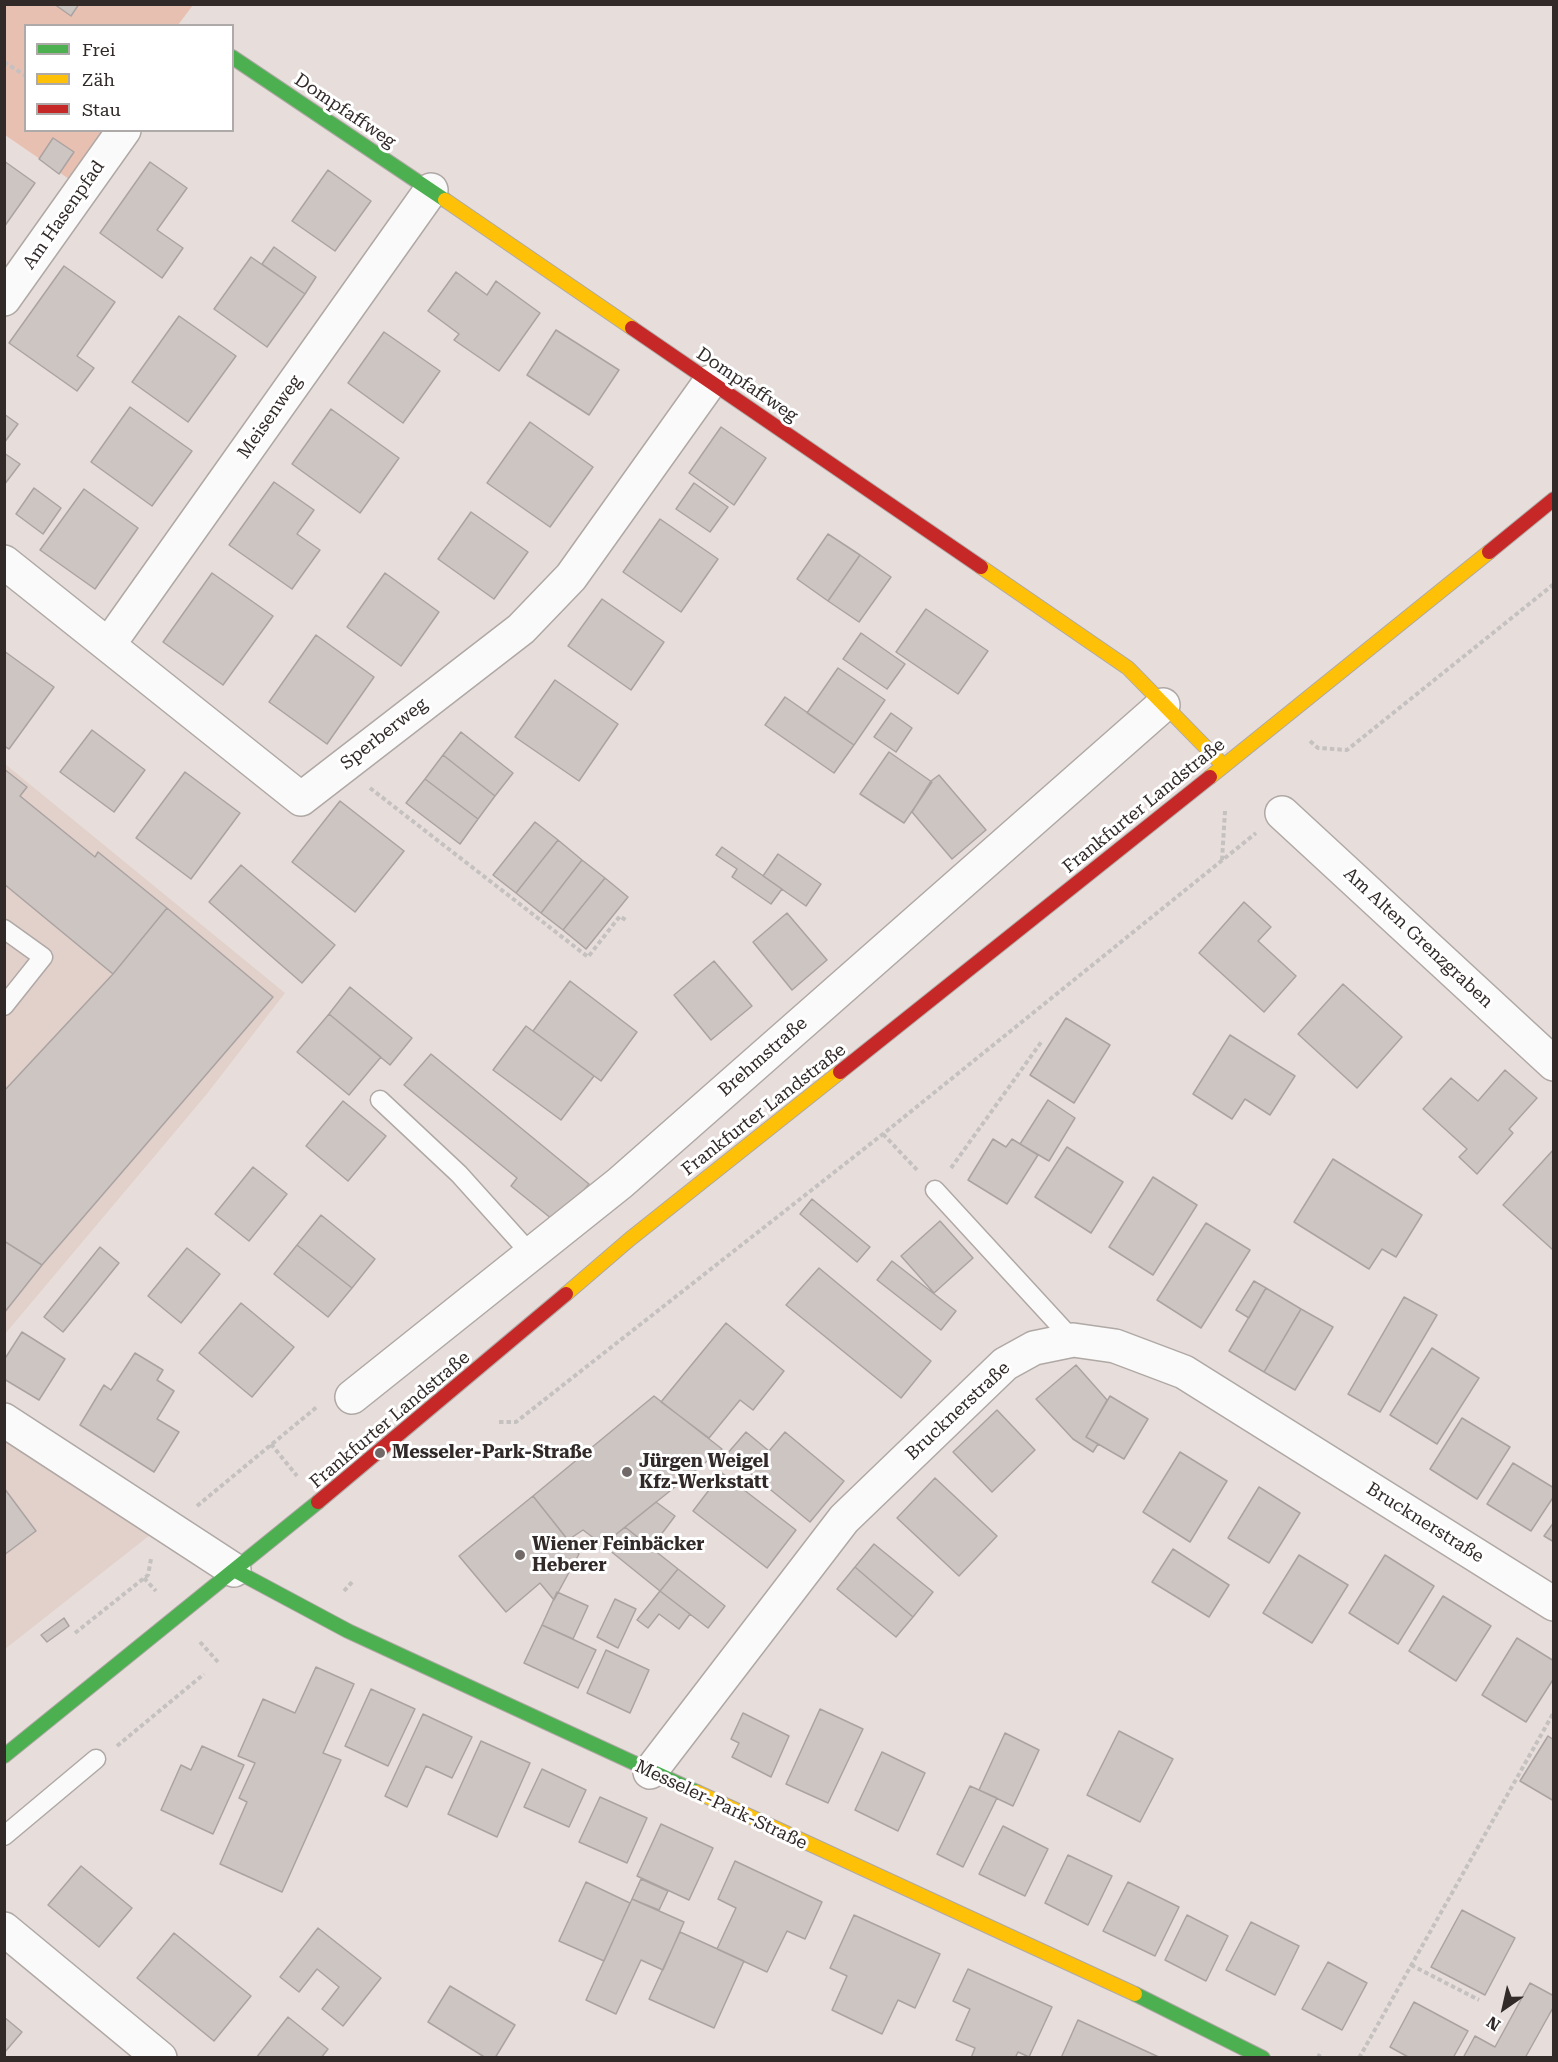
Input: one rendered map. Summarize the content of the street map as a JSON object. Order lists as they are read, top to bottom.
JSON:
{
  "streets": {
    "street": [
      "Dompfaffweg",
      "Am Hasenpfad",
      "Meisenweg",
      "Sperberweg",
      "Frankfurter Landstraße",
      "Am Alten Grenzgraben",
      "Brehmstraße",
      "Brucknerstraße",
      "Messeler-Park-Straße"
    ]
  },
  "crossings": [
    ["Dompfaffweg", "Meisenweg"],
    ["Dompfaffweg", "Sperberweg"],
    ["Dompfaffweg", "Frankfurter Landstraße"],
    ["Dompfaffweg", "Brehmstraße"],
    ["Meisenweg", "Sperberweg"],
    ["Frankfurter Landstraße", "Messeler-Park-Straße"],
    ["Brucknerstraße", "Messeler-Park-Straße"]
  ],
  "places": ["Messeler-Park-Straße", "Jürgen Weigel Kfz-Werkstatt", "Wiener Feinbäcker Heberer"],
  "legend": ["Frei", "Zäh", "Stau"],
  "north": "bottom left"
}
